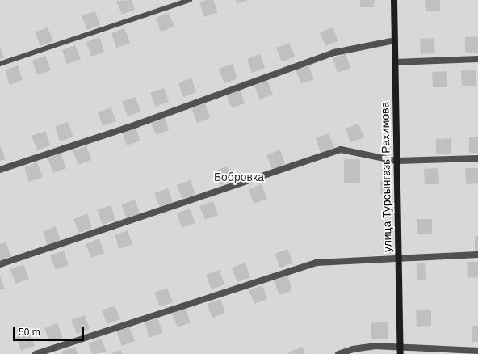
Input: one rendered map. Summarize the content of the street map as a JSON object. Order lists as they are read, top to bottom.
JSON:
{
  "streets": {
    "street": ["улица Турсынгазы Рахимова"]
  },
  "parks": ["Бобровка"],
  "scale_bar": "50 m"
}
